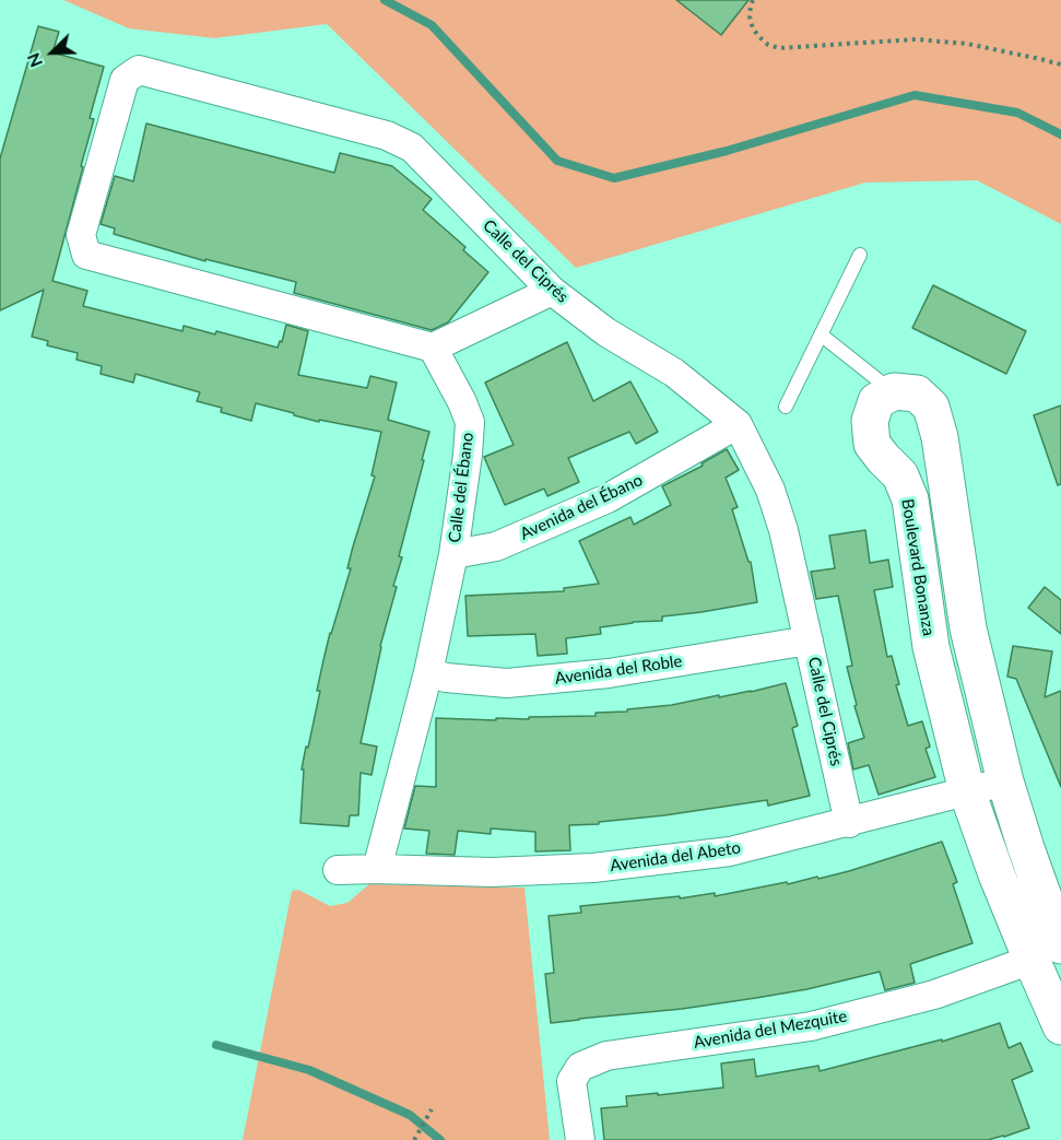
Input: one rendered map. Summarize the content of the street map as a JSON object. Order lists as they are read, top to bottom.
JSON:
{
  "streets": {
    "street": [
      "Calle del Ciprés",
      "Calle del Ébano",
      "Avenida del Ébano",
      "Boulevard Bonanza",
      "Avenida del Roble",
      "Avenida del Abeto",
      "Avenida del Mezquite"
    ]
  },
  "crossings": [
    ["Calle del Ciprés", "Calle del Ébano"],
    ["Calle del Ciprés", "Avenida del Ébano"],
    ["Calle del Ciprés", "Avenida del Roble"],
    ["Calle del Ciprés", "Avenida del Abeto"],
    ["Calle del Ébano", "Avenida del Ébano"],
    ["Calle del Ébano", "Avenida del Roble"],
    ["Calle del Ébano", "Avenida del Abeto"],
    ["Boulevard Bonanza", "Avenida del Abeto"],
    ["Boulevard Bonanza", "Avenida del Mezquite"]
  ],
  "north": "bottom left"
}
